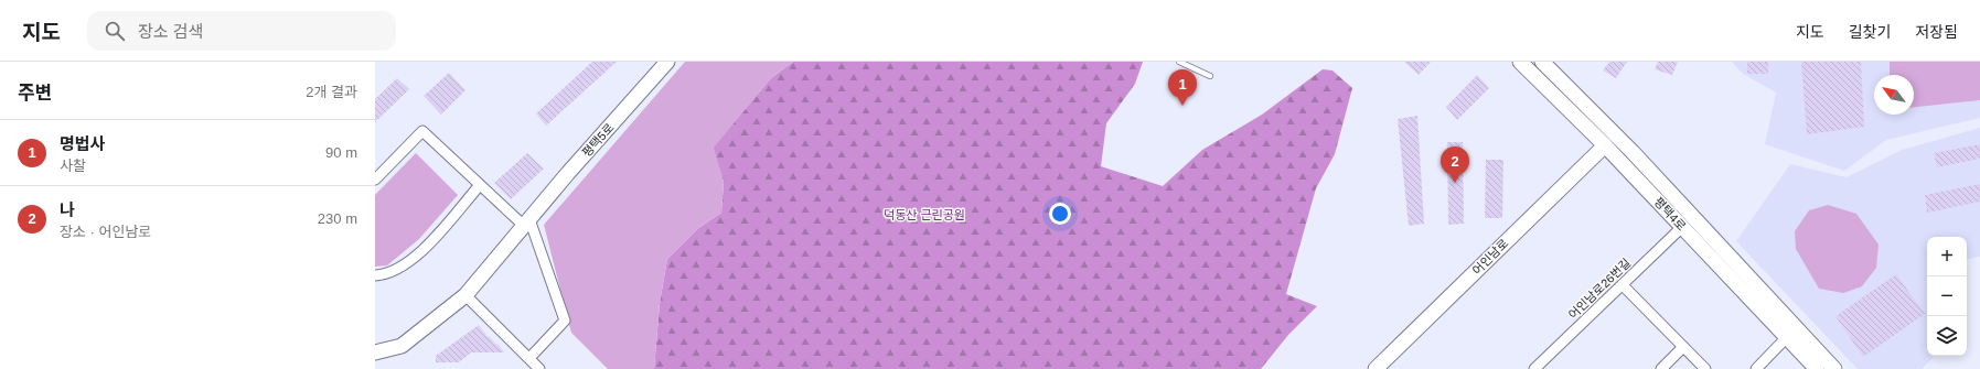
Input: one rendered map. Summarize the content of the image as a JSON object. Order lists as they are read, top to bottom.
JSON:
{
  "streets": {
    "street": [
      "평택5로",
      "평택4로",
      "어인남로",
      "어인남로26번길"
    ]
  },
  "crossings": [
    ["평택4로", "어인남로"],
    ["평택4로", "어인남로26번길"]
  ],
  "parks": ["덕동산 근린공원"],
  "north": "top left",
  "page": {
    "header": "지도",
    "search": "장소 검색",
    "nav": ["지도", "길찾기", "저장됨"],
    "heading": ["주변", "2개 결과"],
    "pins": ["1", "2"],
    "list": [
      {
        "mark": "1",
        "name": "명법사",
        "note": "사찰",
        "value": "90 m"
      },
      {
        "mark": "2",
        "name": "나",
        "note": "장소 · 어인남로",
        "value": "230 m"
      }
    ],
    "map_buttons": ["+", "−"]
  }
}
